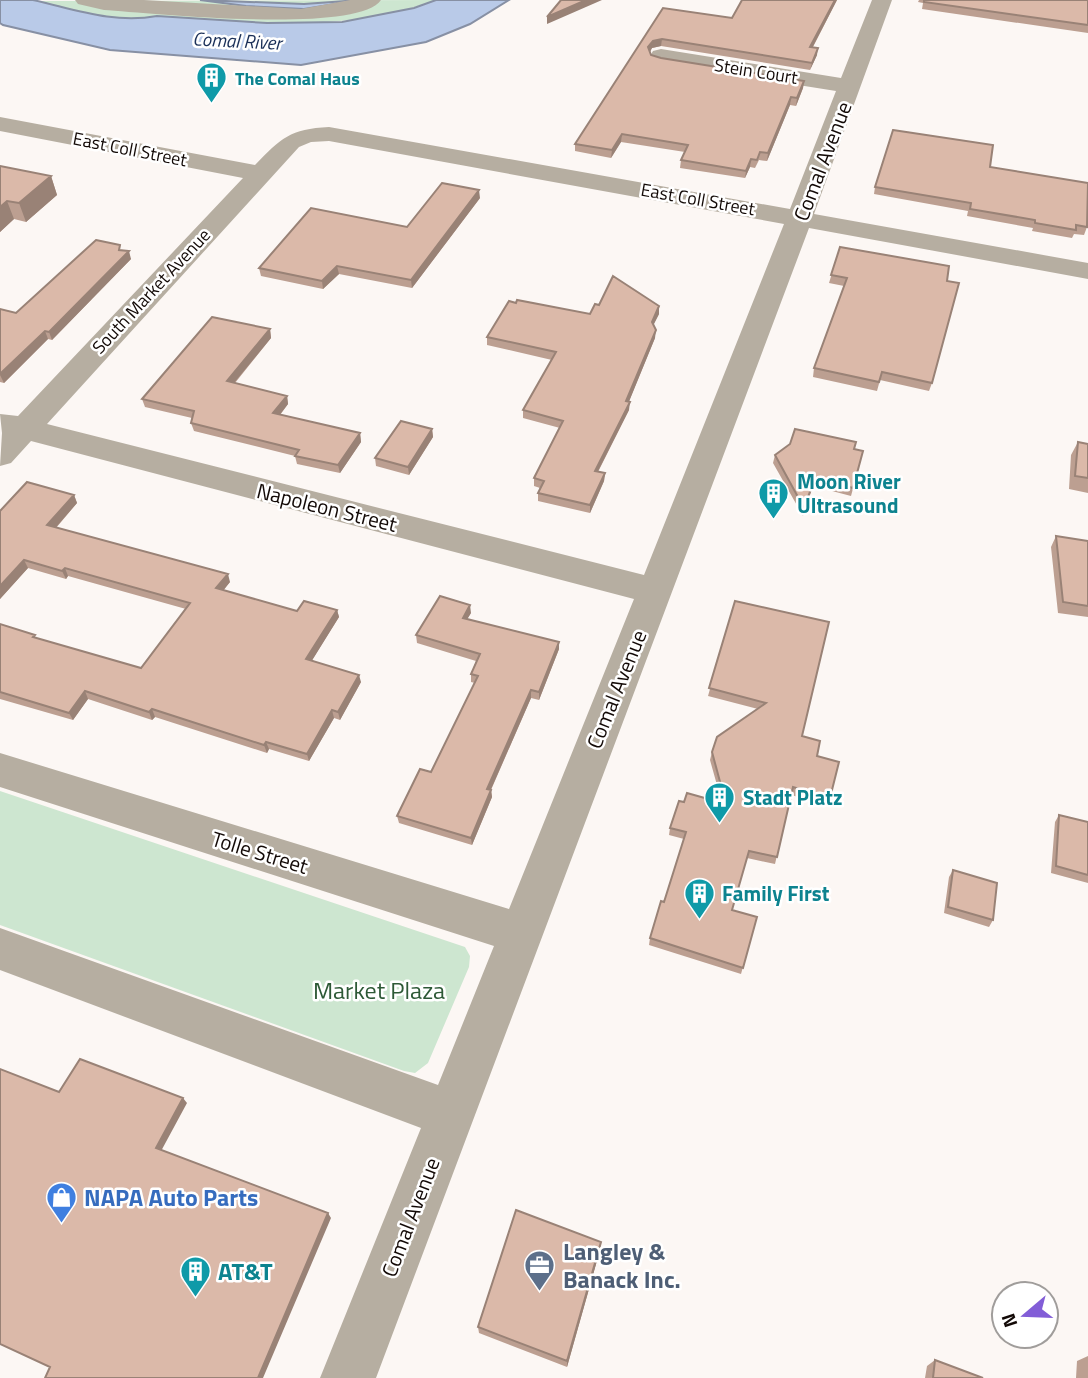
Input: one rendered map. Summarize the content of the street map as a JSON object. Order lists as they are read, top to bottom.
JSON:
{
  "streets": {
    "street": [
      "Stein Court",
      "East Coll Street",
      "Comal Avenue",
      "South Market Avenue",
      "Napoleon Street",
      "Tolle Street"
    ]
  },
  "crossings": [
    ["Stein Court", "Comal Avenue"],
    ["East Coll Street", "Comal Avenue"],
    ["East Coll Street", "South Market Avenue"],
    ["Comal Avenue", "Napoleon Street"],
    ["Comal Avenue", "Tolle Street"],
    ["South Market Avenue", "Napoleon Street"]
  ],
  "water": ["Comal River"],
  "parks": ["Market Plaza"],
  "places": {
    "building": [
      "The Comal Haus",
      "Moon River Ultrasound",
      "Stadt Platz",
      "Family First",
      "AT&T"
    ],
    "shop": ["NAPA Auto Parts"],
    "office": ["Langley & Banack Inc."]
  },
  "north": "left"
}
